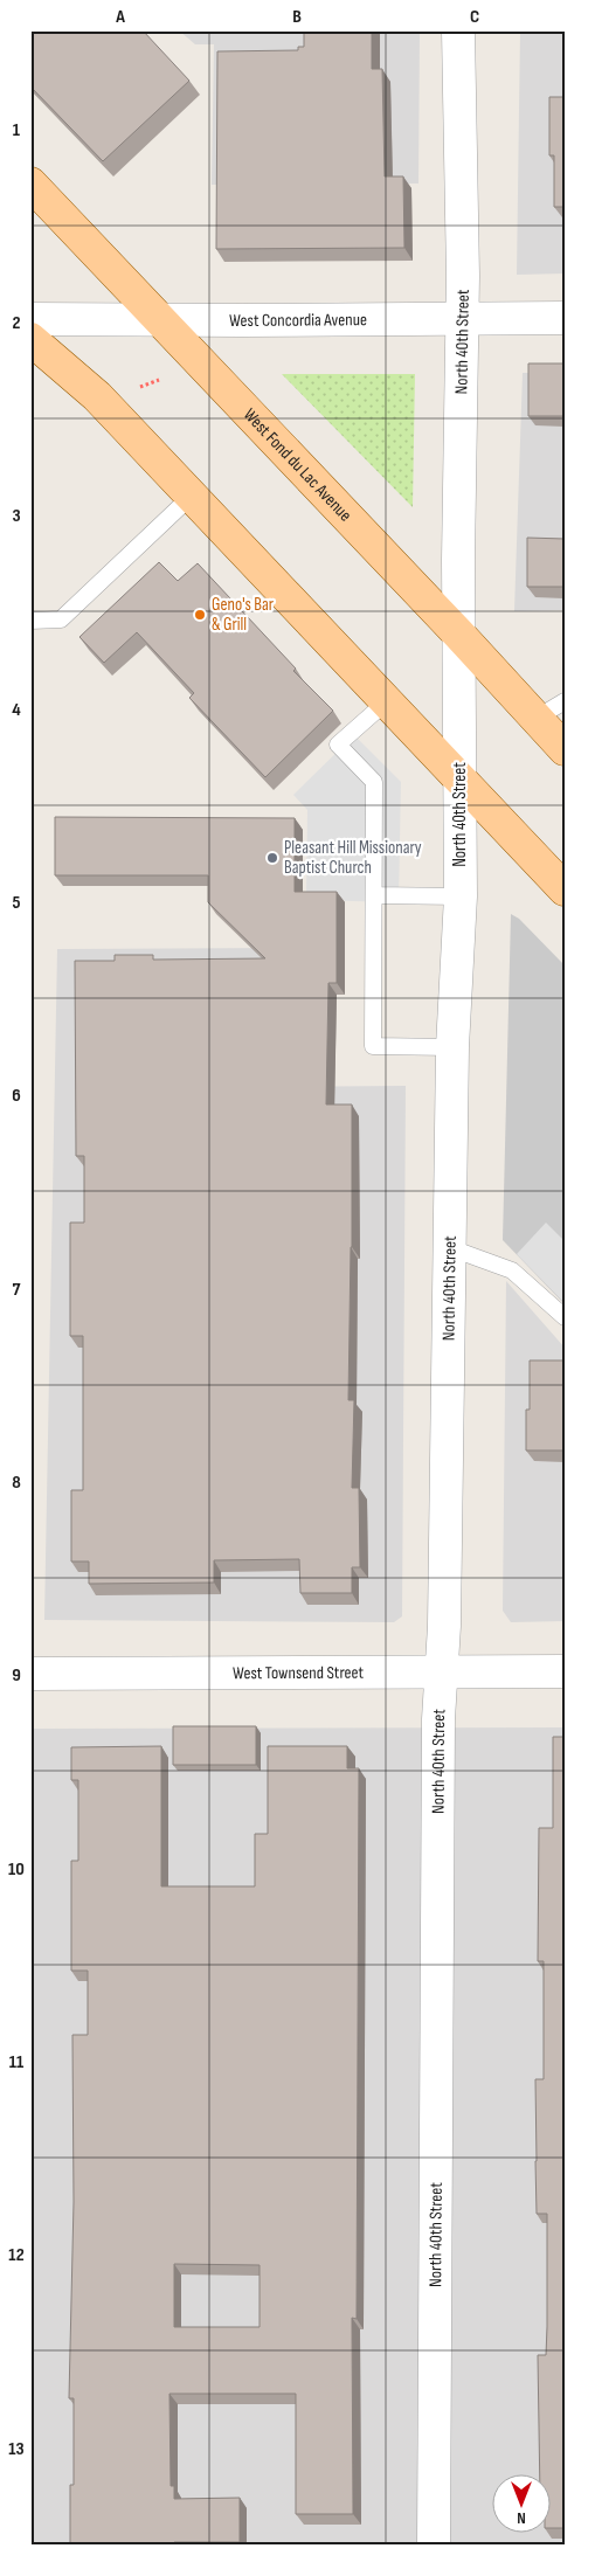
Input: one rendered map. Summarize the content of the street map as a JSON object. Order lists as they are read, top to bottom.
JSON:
{
  "streets": {
    "main road": ["West Fond du Lac Avenue"],
    "street": ["West Concordia Avenue", "North 40th Street", "West Townsend Street"]
  },
  "crossings": [
    ["West Concordia Avenue", "North 40th Street"],
    ["West Concordia Avenue", "West Fond du Lac Avenue"],
    ["North 40th Street", "West Fond du Lac Avenue"],
    ["North 40th Street", "West Townsend Street"]
  ],
  "places": ["Geno's Bar & Grill", "Pleasant Hill Missionary Baptist Church"],
  "north": "bottom",
  "grid": {
    "columns": ["A", "B", "C"],
    "rows": [
      "1",
      "2",
      "3",
      "4",
      "5",
      "6",
      "7",
      "8",
      "9",
      "10",
      "11",
      "12",
      "13"
    ]
  }
}
